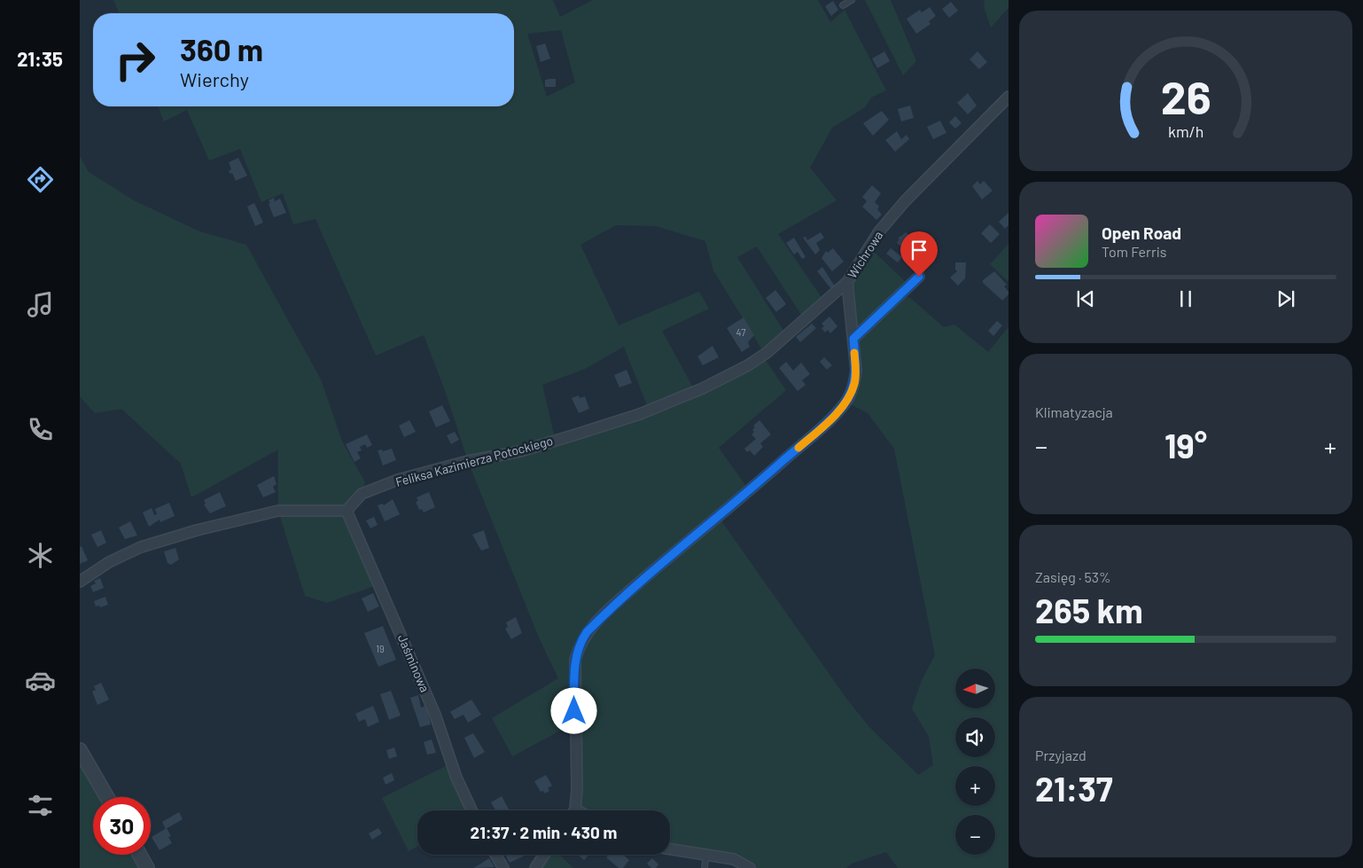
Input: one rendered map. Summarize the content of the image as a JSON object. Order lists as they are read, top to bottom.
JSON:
{
  "streets": {
    "street": ["Wichrowa", "Feliksa Kazimierza Potockiego", "Jaśminowa"]
  },
  "crossings": [
    ["Wichrowa", "Feliksa Kazimierza Potockiego"],
    ["Feliksa Kazimierza Potockiego", "Jaśminowa"]
  ],
  "house_numbers": ["47", "19"],
  "north": "left",
  "page": {
    "tabs": "21:35",
    "turn": ["360 m", "Wierchy"],
    "song": ["Open Road", "Tom Ferris"],
    "tile": [
      "Klimatyzacja",
      ["Zasięg · 53%", "265 km"],
      ["Przyjazd", "21:37"]
    ],
    "heat": ["−", "19°", "+"],
    "map_buttons": ["+", "−"],
    "limit": "30",
    "trip": "21:37 · 2 min · 430 m",
    "gauge": ["26", "km/h"]
  }
}
